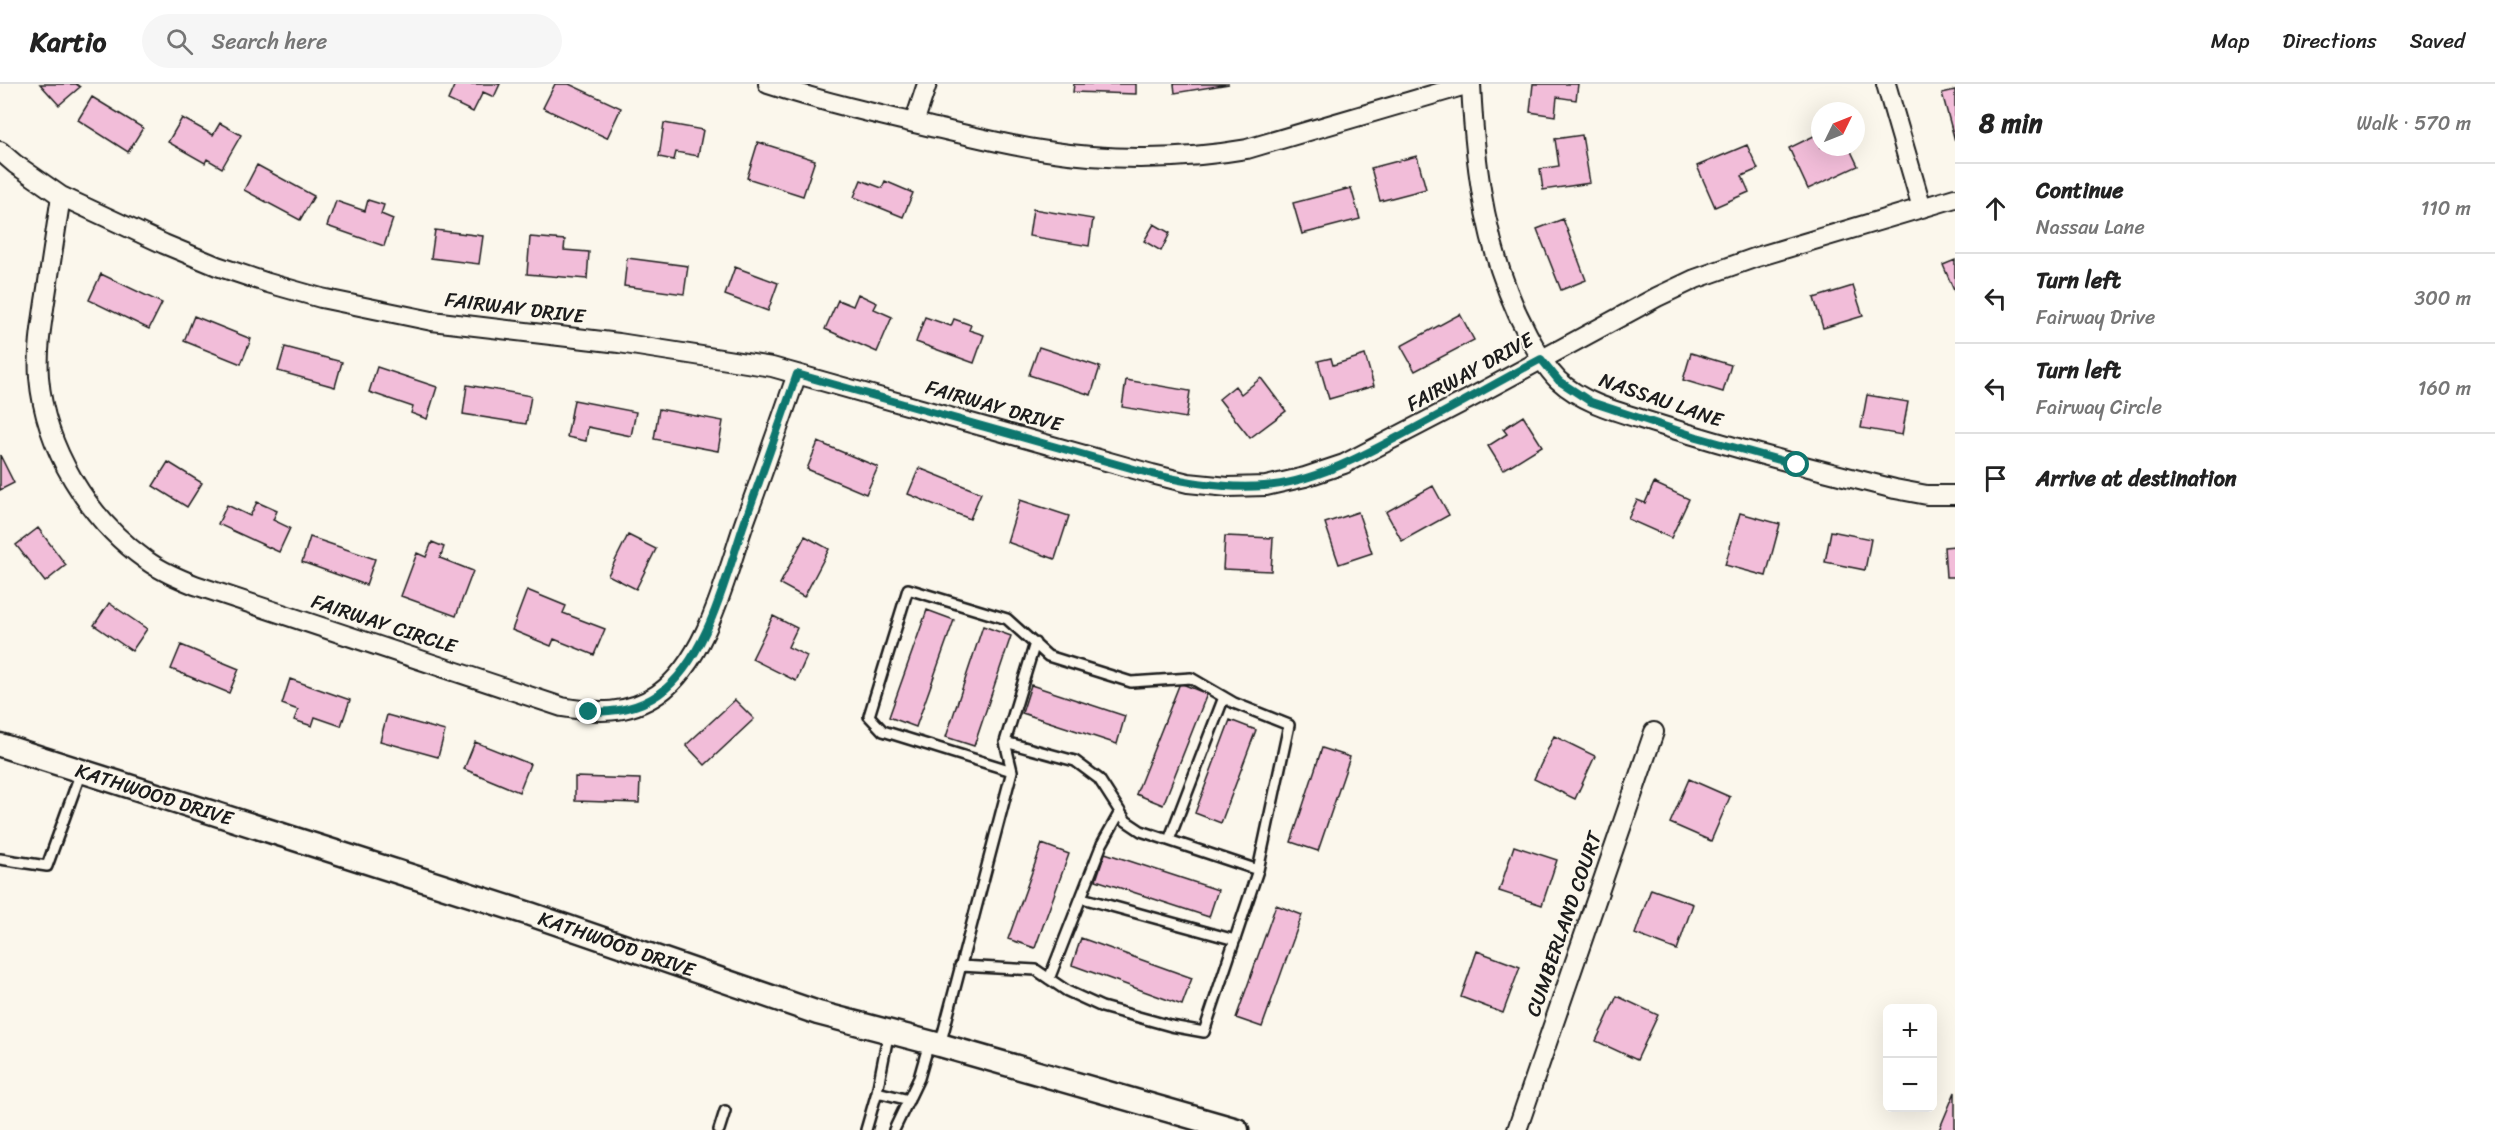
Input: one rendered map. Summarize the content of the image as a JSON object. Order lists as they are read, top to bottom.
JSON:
{
  "streets": {
    "street": [
      "FAIRWAY DRIVE",
      "NASSAU LANE",
      "FAIRWAY CIRCLE",
      "KATHWOOD DRIVE",
      "CUMBERLAND COURT"
    ]
  },
  "crossings": [
    ["FAIRWAY DRIVE", "NASSAU LANE"],
    ["FAIRWAY DRIVE", "FAIRWAY CIRCLE"]
  ],
  "north": "top right",
  "page": {
    "header": "Kartio",
    "search": "Search here",
    "nav": ["Map", "Directions", "Saved"],
    "heading": ["8 min", "Walk · 570 m"],
    "list": [
      ["Continue", "Nassau Lane", "110 m"],
      ["Turn left", "Fairway Drive", "300 m"],
      ["Turn left", "Fairway Circle", "160 m"],
      "Arrive at destination"
    ],
    "map_buttons": ["+", "−"]
  }
}
